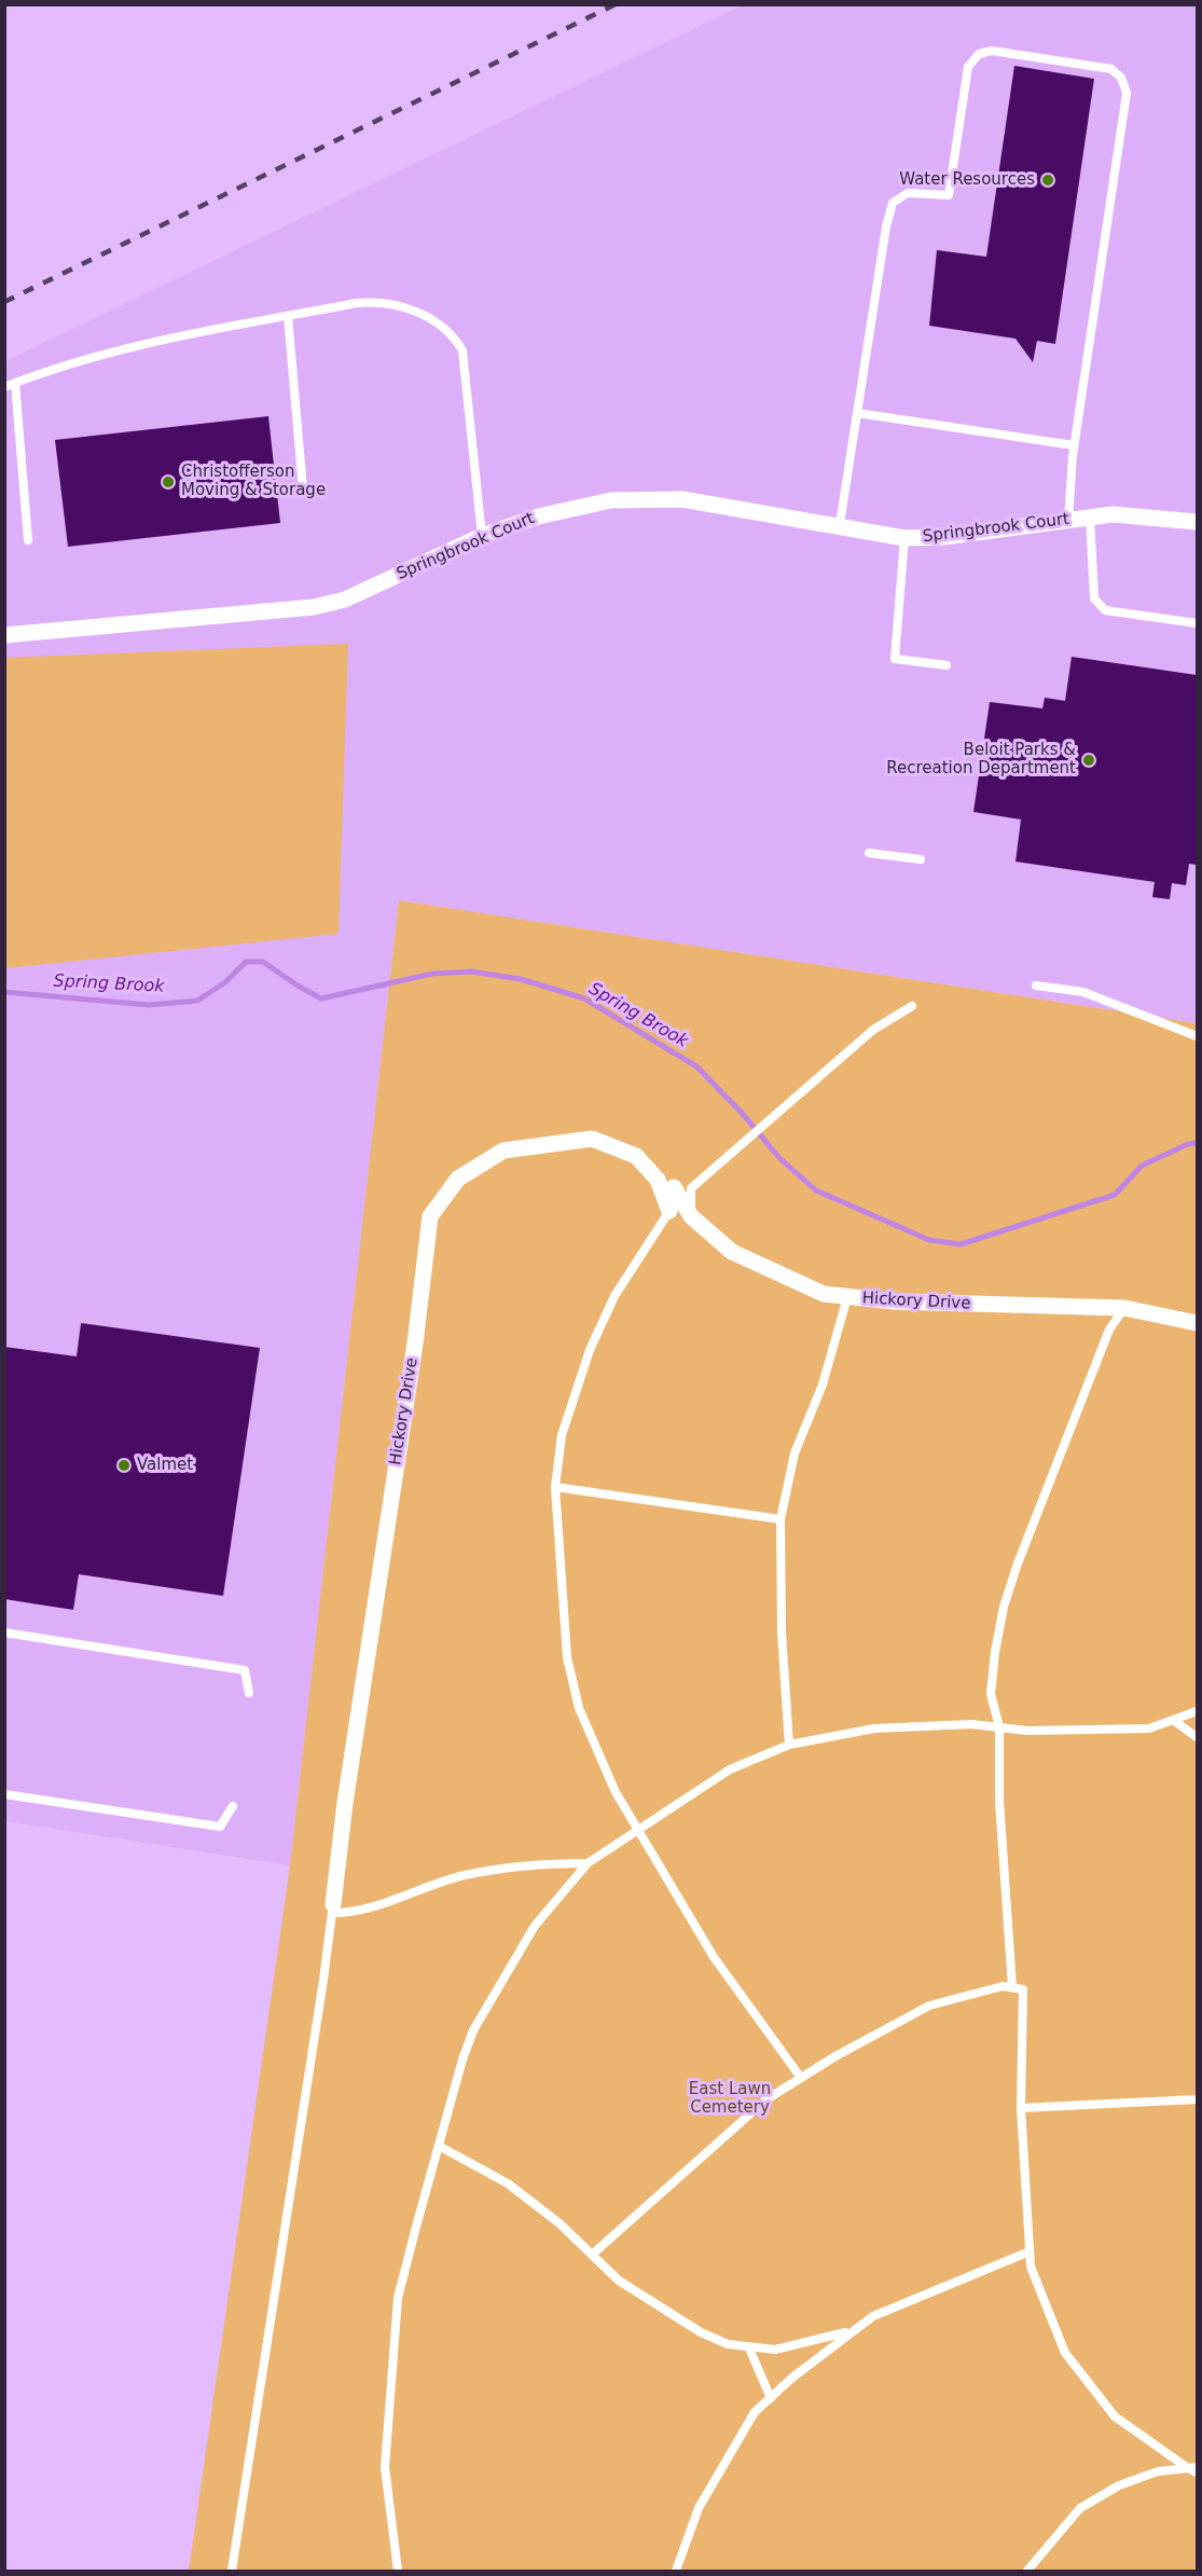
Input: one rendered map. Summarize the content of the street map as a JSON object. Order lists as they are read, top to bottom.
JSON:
{
  "streets": {
    "street": ["Springbrook Court", "Hickory Drive"]
  },
  "water": ["Spring Brook"],
  "parks": ["East Lawn Cemetery"],
  "places": [
    "Water Resources",
    "Christofferson Moving & Storage",
    "Beloit Parks & Recreation Department",
    "Valmet"
  ]
}
